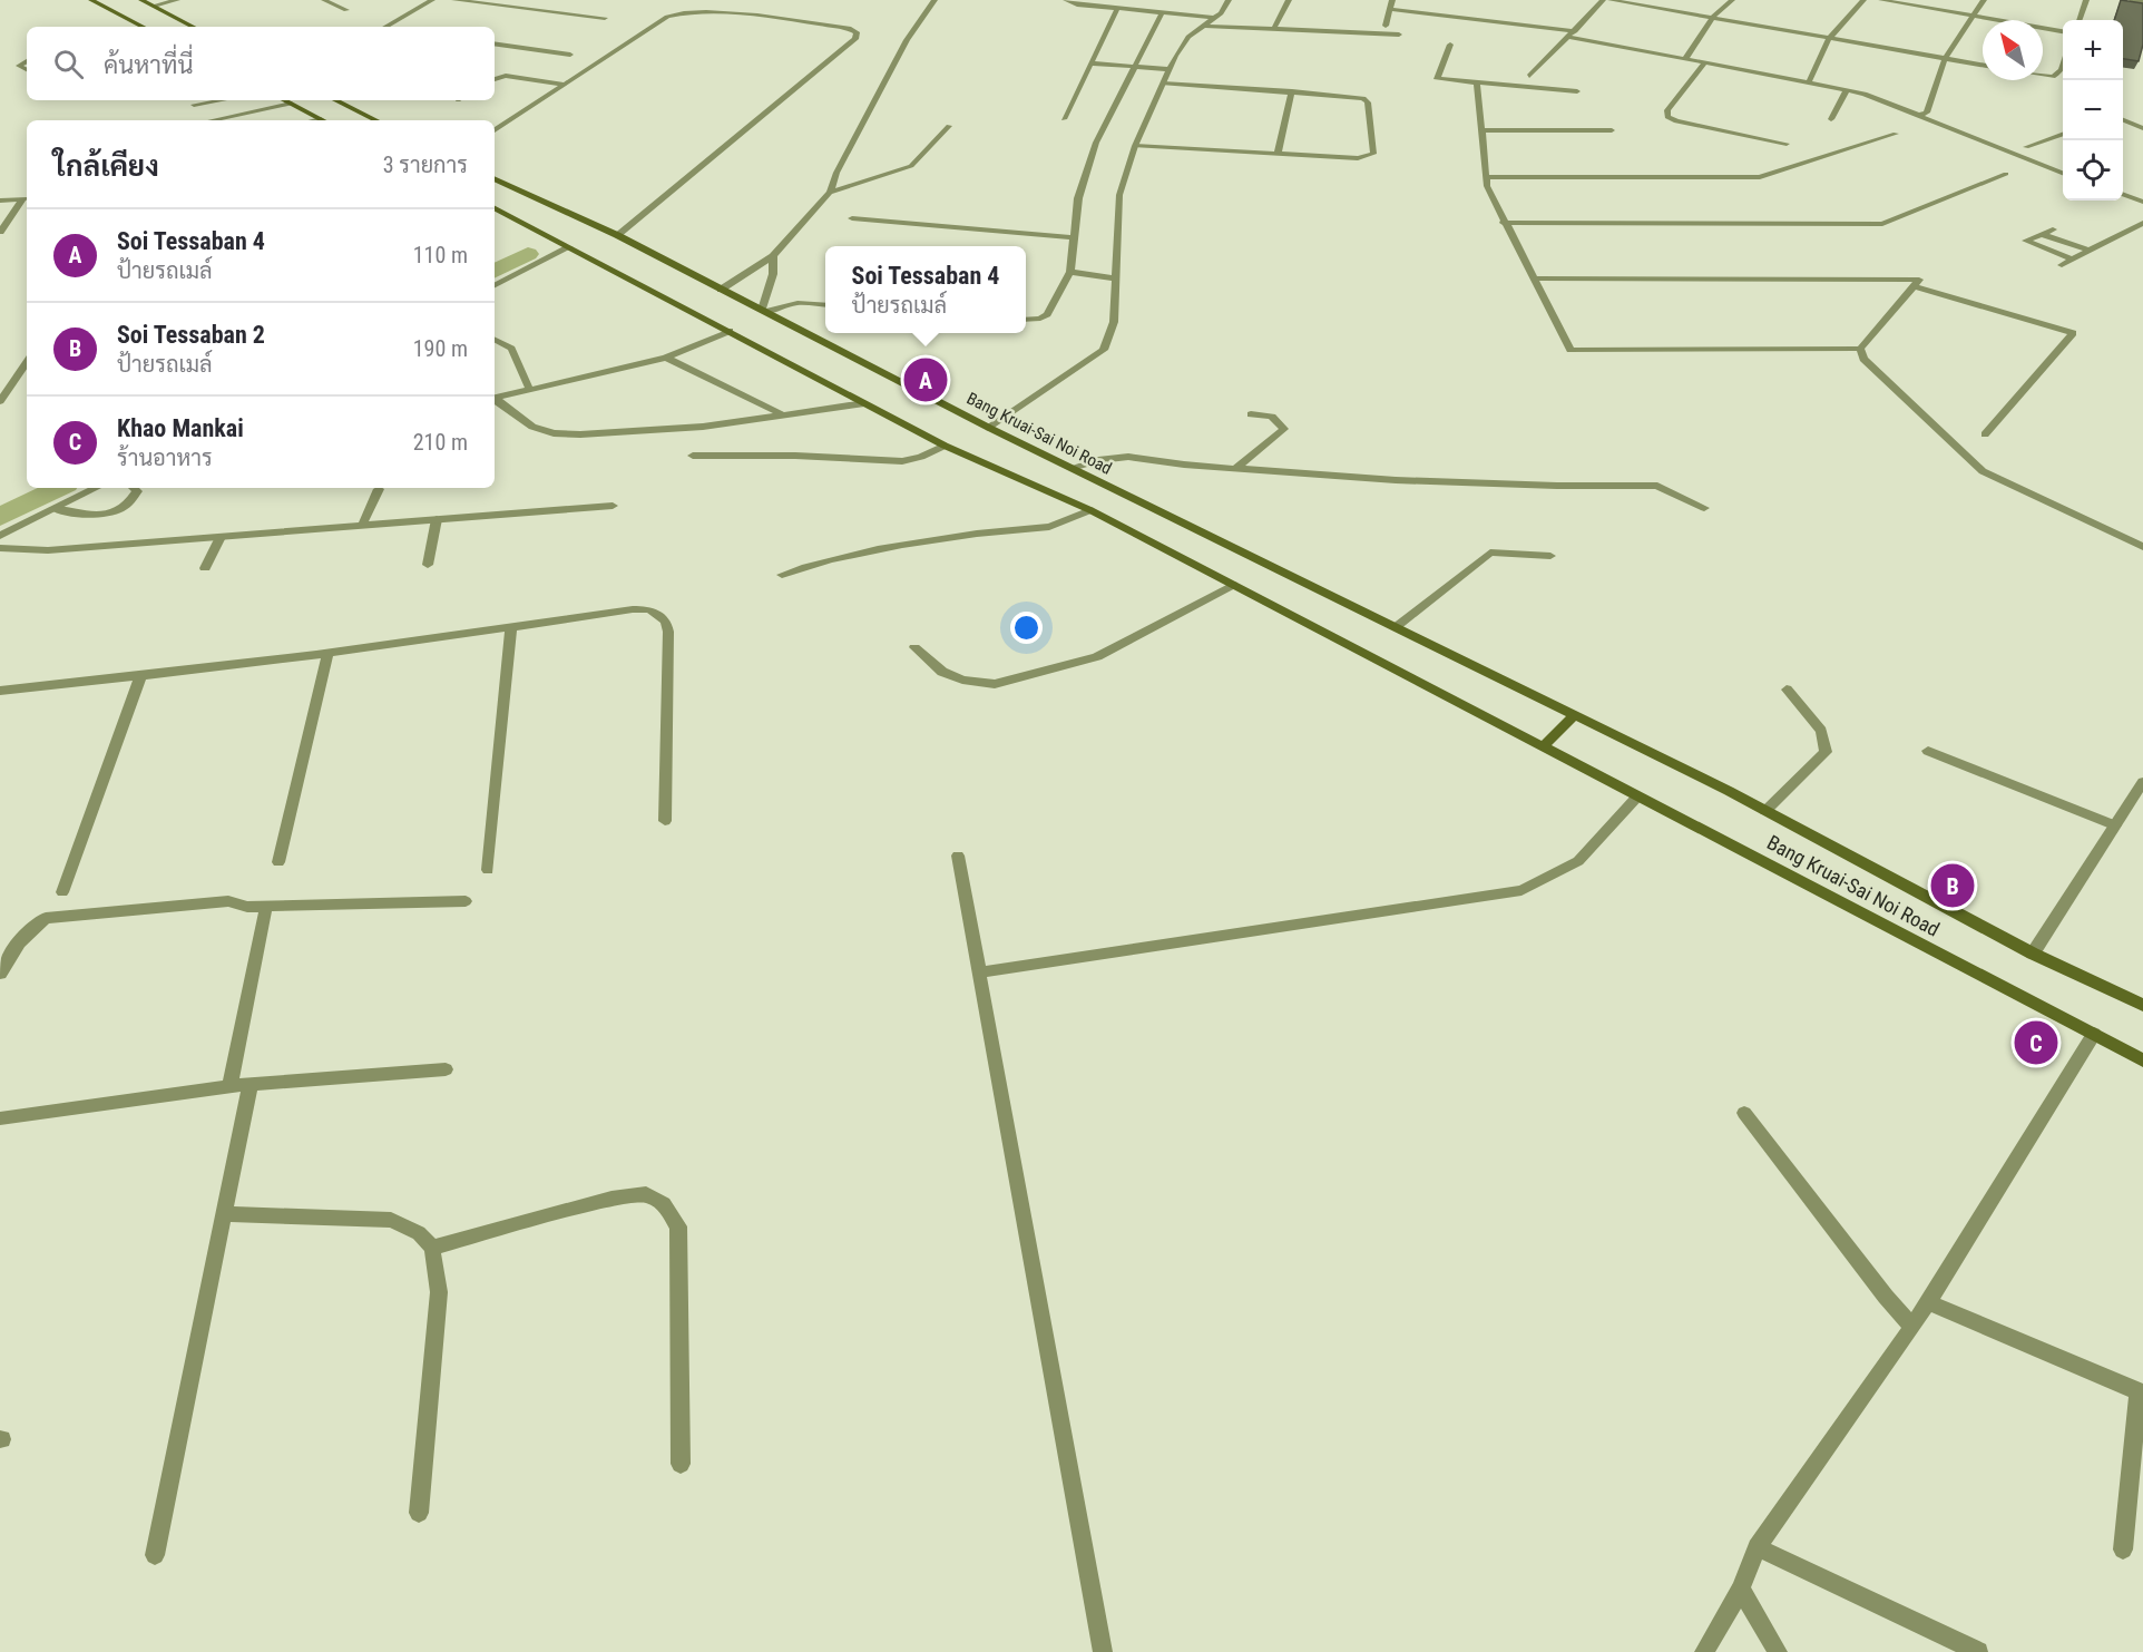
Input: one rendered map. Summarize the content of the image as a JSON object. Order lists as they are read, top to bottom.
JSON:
{
  "streets": {
    "main road": ["Bang Kruai-Sai Noi Road"]
  },
  "north": "top left",
  "page": {
    "map_buttons": ["+", "−"],
    "search": "ค้นหาที่นี่",
    "heading": ["ใกล้เคียง", "3 รายการ"],
    "list": [
      {
        "mark": "A",
        "name": "Soi Tessaban 4",
        "note": "ป้ายรถเมล์",
        "value": "110 m"
      },
      {
        "mark": "B",
        "name": "Soi Tessaban 2",
        "note": "ป้ายรถเมล์",
        "value": "190 m"
      },
      {
        "mark": "C",
        "name": "Khao Mankai",
        "note": "ร้านอาหาร",
        "value": "210 m"
      }
    ],
    "popup": ["Soi Tessaban 4", "ป้ายรถเมล์"],
    "pins": ["A", "B", "C"]
  }
}
